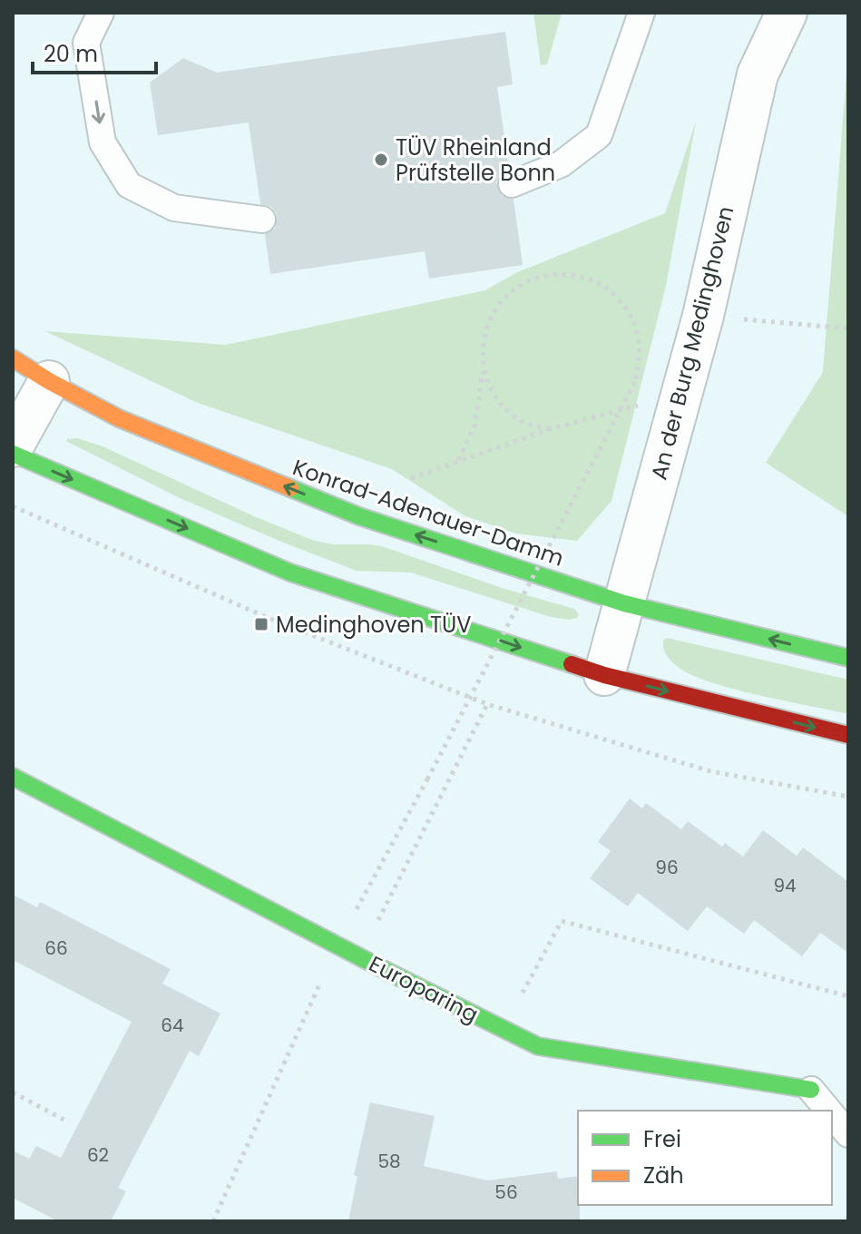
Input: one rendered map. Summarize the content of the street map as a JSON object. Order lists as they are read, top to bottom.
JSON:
{
  "streets": {
    "main road": ["Konrad-Adenauer-Damm", "Europaring"],
    "street": ["An der Burg Medinghoven"]
  },
  "crossings": [
    ["An der Burg Medinghoven", "Konrad-Adenauer-Damm"]
  ],
  "places": {
    "other": ["TÜV Rheinland Prüfstelle Bonn"],
    "transit": ["Medinghoven TÜV"]
  },
  "house_numbers": [
    "96",
    "94",
    "66",
    "64",
    "62",
    "58",
    "56"
  ],
  "legend": ["Frei", "Zäh"],
  "scale_bar": "20 m"
}
